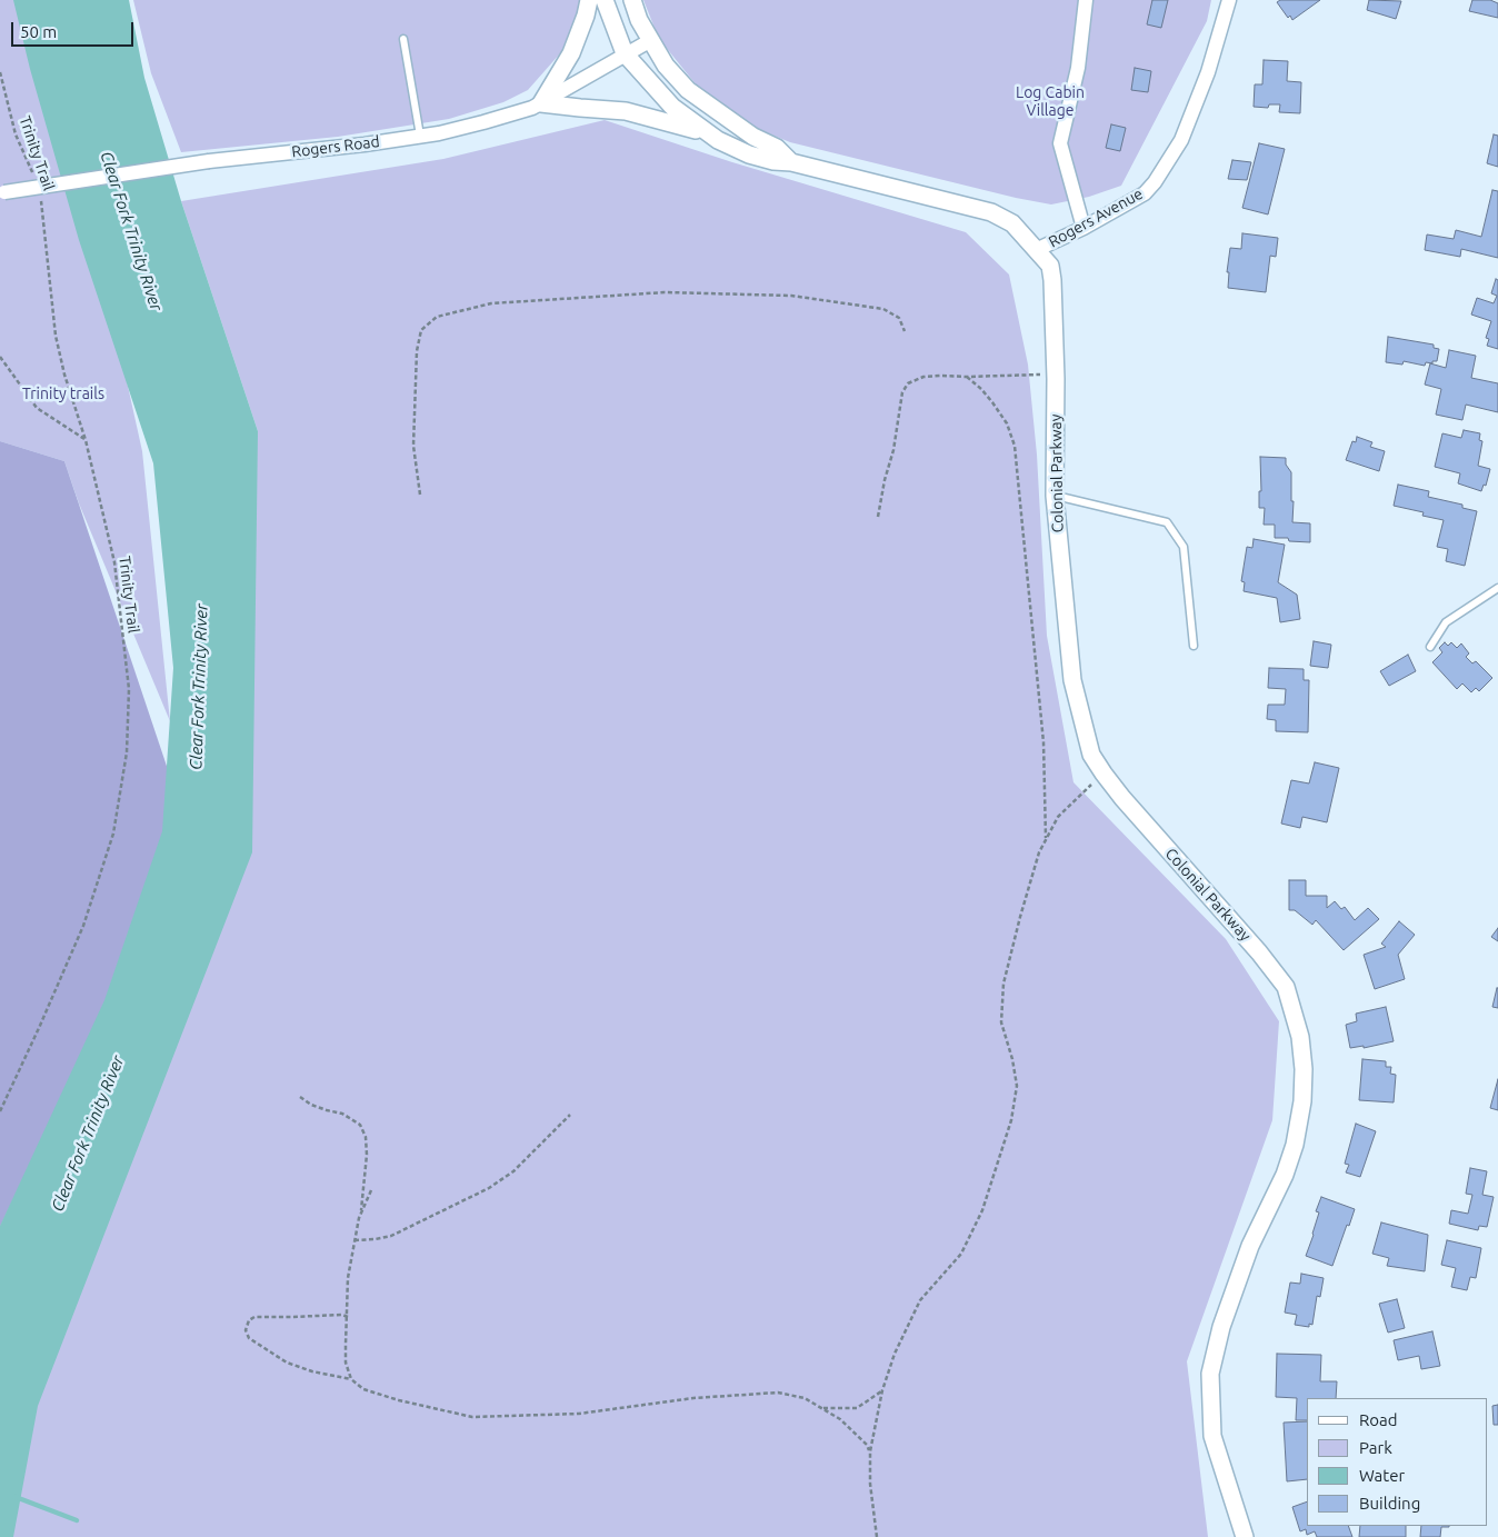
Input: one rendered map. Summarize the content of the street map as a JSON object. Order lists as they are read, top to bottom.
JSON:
{
  "streets": {
    "street": ["Rogers Road", "Rogers Avenue", "Colonial Parkway"],
    "path": ["Trinity Trail"]
  },
  "crossings": [
    ["Rogers Road", "Rogers Avenue"],
    ["Rogers Avenue", "Colonial Parkway"]
  ],
  "water": ["Clear Fork Trinity River"],
  "parks": ["Log Cabin Village", "Trinity trails"],
  "legend": [
    "Road",
    "Park",
    "Water",
    "Building"
  ],
  "scale_bar": "50 m"
}
